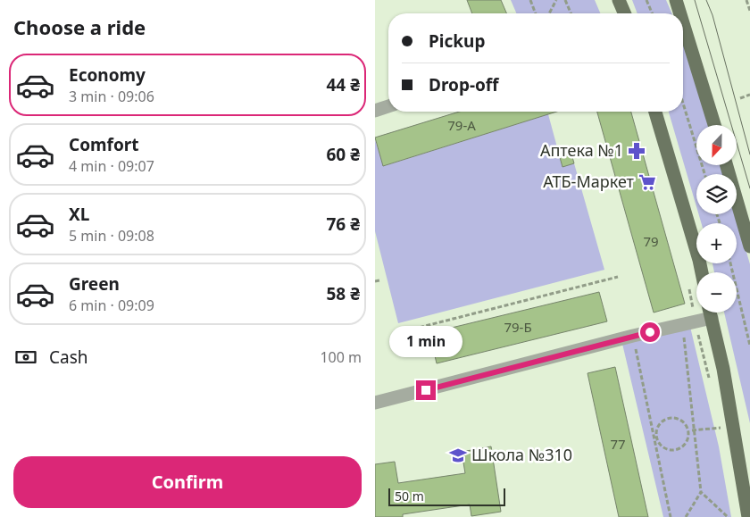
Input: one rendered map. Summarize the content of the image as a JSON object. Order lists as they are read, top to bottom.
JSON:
{
  "places": {
    "pharmacy": ["Аптека №1"],
    "supermarket": ["АТБ-Маркет"],
    "school or university": ["Школа №310"]
  },
  "house_numbers": [
    "79-А",
    "79",
    "79-Б",
    "77"
  ],
  "scale_bar": "50 m",
  "north": "bottom",
  "page": {
    "heading": "Choose a ride",
    "banner": ["Pickup", "Drop-off"],
    "list": [
      {
        "name": "Economy",
        "note": "3 min · 09:06",
        "value": "44 ₴"
      },
      {
        "name": "Comfort",
        "note": "4 min · 09:07",
        "value": "60 ₴"
      },
      {
        "name": "XL",
        "note": "5 min · 09:08",
        "value": "76 ₴"
      },
      {
        "name": "Green",
        "note": "6 min · 09:09",
        "value": "58 ₴"
      }
    ],
    "map_buttons": ["+", "−"],
    "bubble": "1 min",
    "pay": ["Cash", "100 m"],
    "buttons": "Confirm",
    "scale": "50 m"
  }
}
